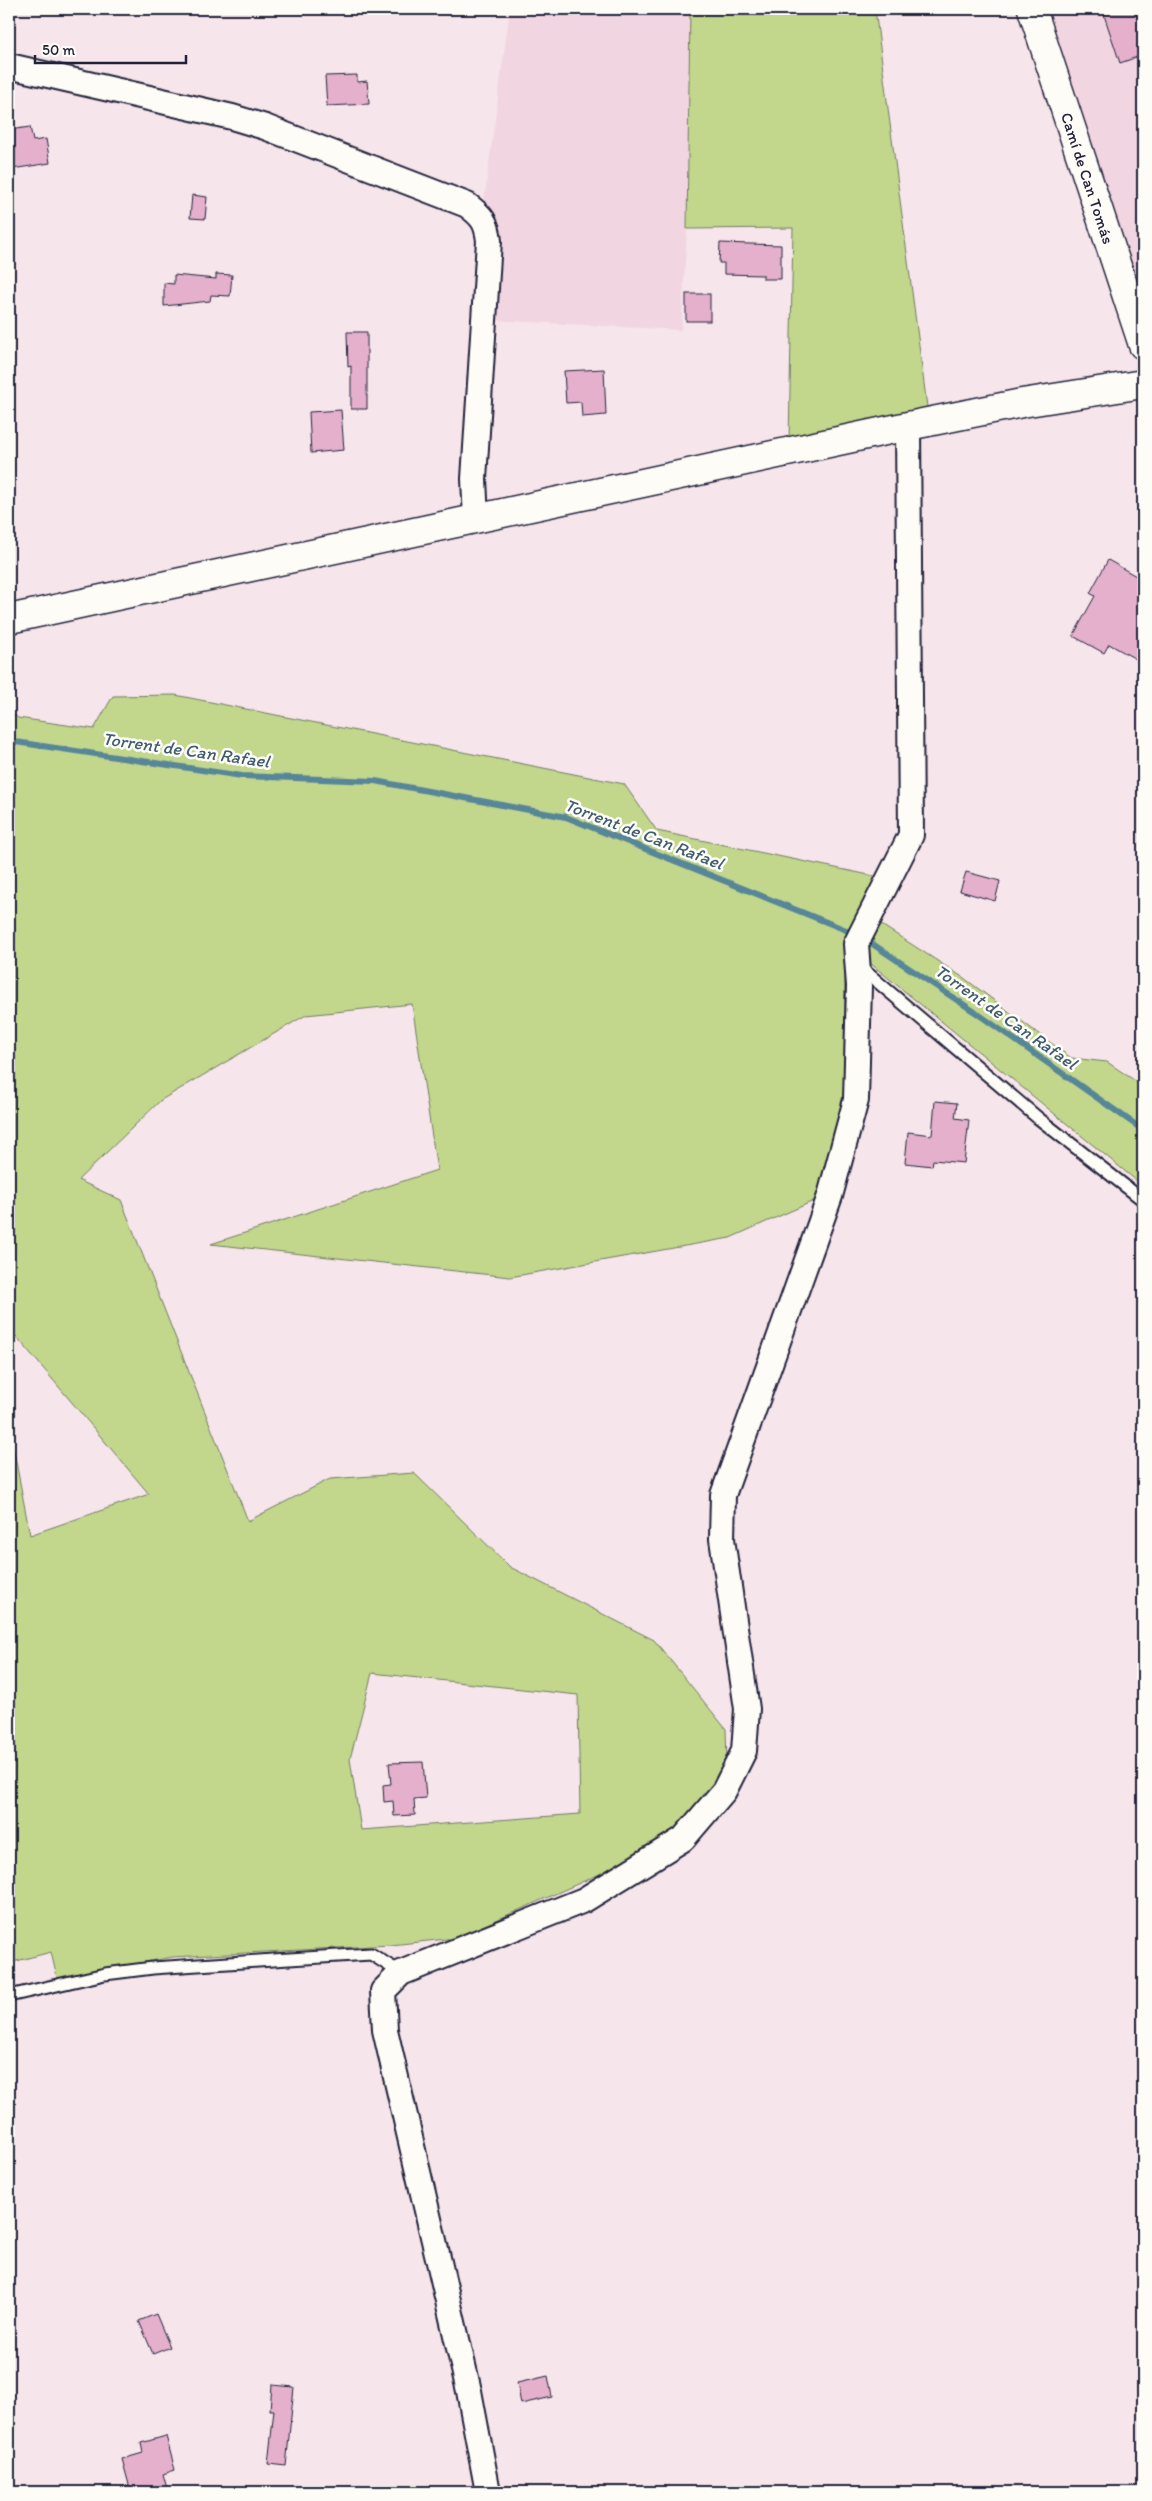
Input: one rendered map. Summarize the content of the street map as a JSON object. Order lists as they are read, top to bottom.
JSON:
{
  "streets": {
    "street": ["Camí de Can Tomás"]
  },
  "water": ["Torrent de Can Rafael"],
  "scale_bar": "50 m"
}
